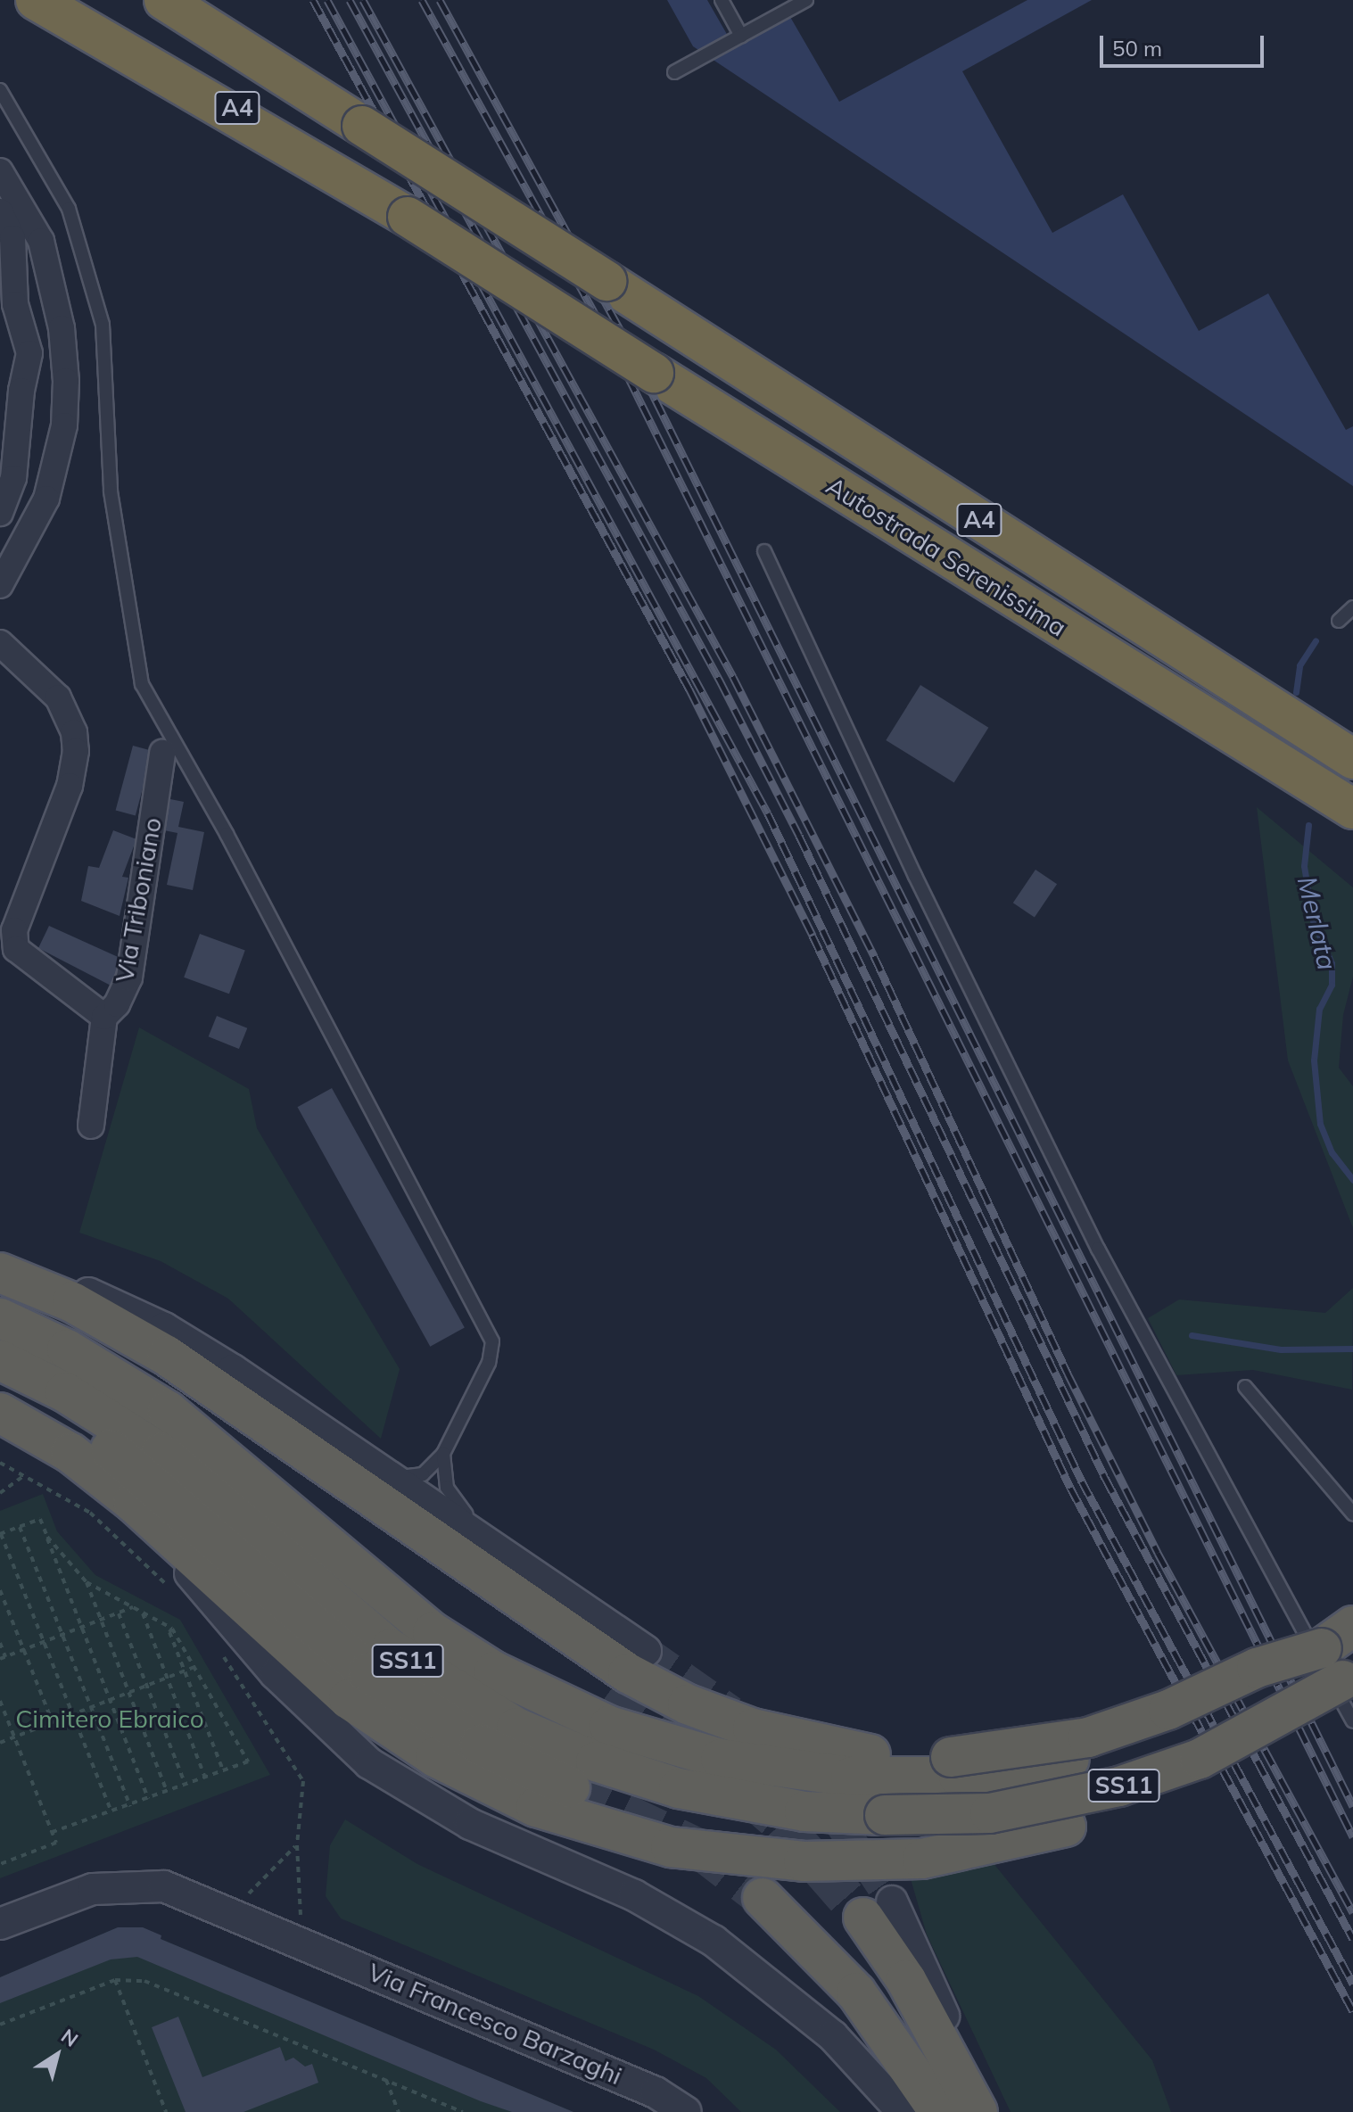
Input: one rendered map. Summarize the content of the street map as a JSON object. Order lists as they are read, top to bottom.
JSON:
{
  "streets": {
    "highway": ["A4", "Autostrada Serenissima", "SS11"],
    "street": ["Via Triboniano", "Via Francesco Barzaghi"]
  },
  "crossings": [
    ["A4", "Autostrada Serenissima"]
  ],
  "water": ["Merlata"],
  "parks": ["Cimitero Ebraico"],
  "scale_bar": "50 m",
  "north": "top right"
}
